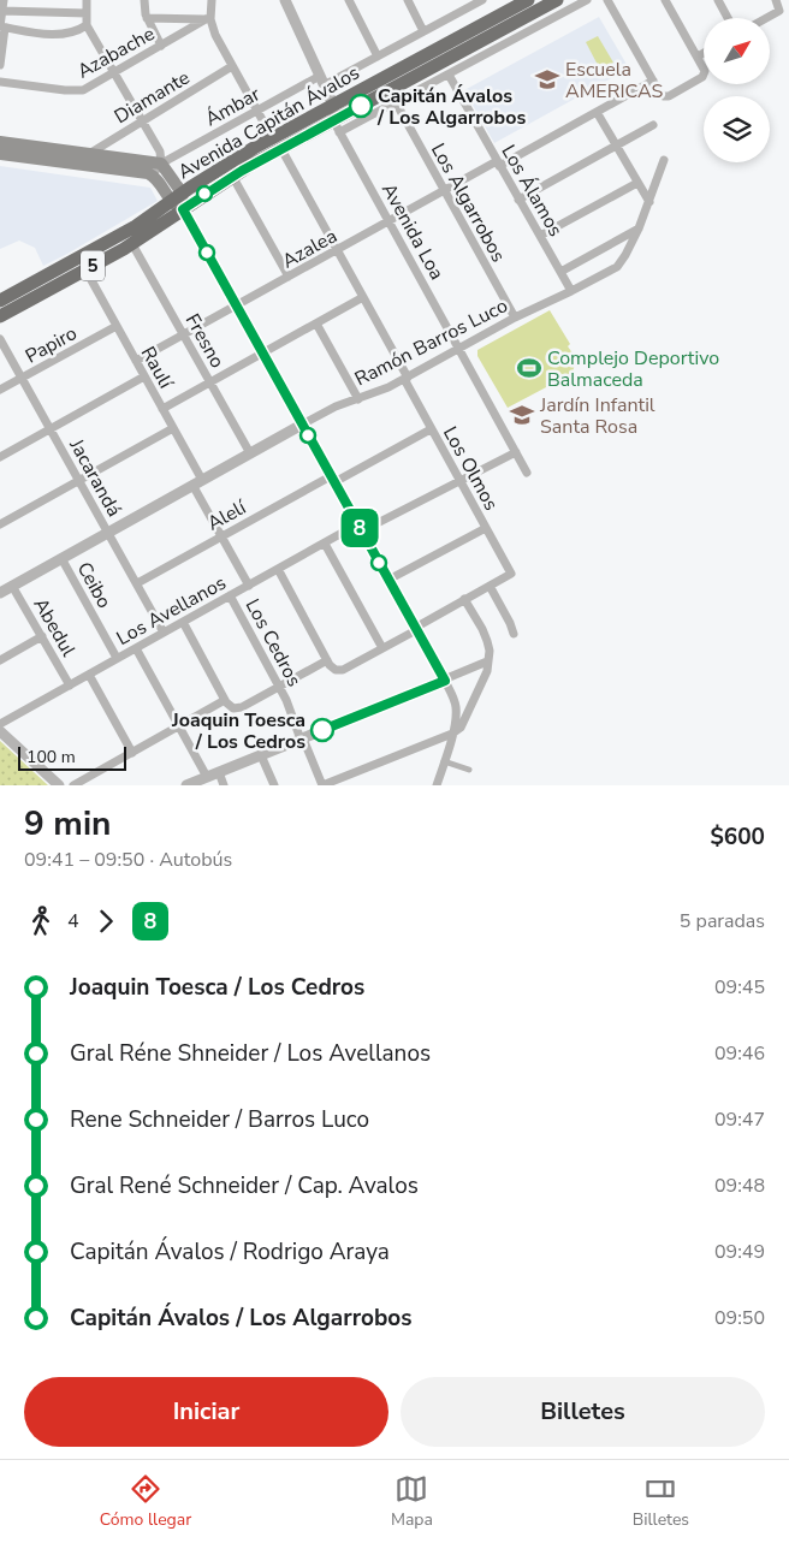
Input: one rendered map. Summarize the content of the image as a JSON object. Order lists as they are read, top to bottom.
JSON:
{
  "streets": {
    "highway": ["Avenida Capitán Ávalos", "5"],
    "street": [
      "Azabache",
      "Diamante",
      "Ámbar",
      "Los Álamos",
      "Los Algarrobos",
      "Avenida Loa",
      "Azalea",
      "Fresno",
      "Ramón Barros Luco",
      "Papiro",
      "Raulí",
      "Los Olmos",
      "Jacarandá",
      "Alelí",
      "Ceibo",
      "Los Avellanos",
      "Abedul",
      "Los Cedros"
    ]
  },
  "crossings": [
    ["Azabache", "Los Olmos"],
    ["Diamante", "Los Olmos"],
    ["Ámbar", "Avenida Capitán Ávalos"],
    ["Ámbar", "Avenida Loa"],
    ["Ámbar", "Los Olmos"],
    ["Avenida Capitán Ávalos", "Los Álamos"],
    ["Avenida Capitán Ávalos", "Los Algarrobos"],
    ["Avenida Capitán Ávalos", "Avenida Loa"],
    ["Avenida Capitán Ávalos", "Fresno"],
    ["Avenida Capitán Ávalos", "Raulí"],
    ["Avenida Capitán Ávalos", "Los Olmos"],
    ["Los Álamos", "Azalea"],
    ["Los Álamos", "Ramón Barros Luco"],
    ["Los Algarrobos", "Azalea"],
    ["Los Algarrobos", "Ramón Barros Luco"],
    ["Avenida Loa", "Azalea"],
    ["Avenida Loa", "Ramón Barros Luco"],
    ["Avenida Loa", "Los Avellanos"],
    ["Azalea", "Fresno"],
    ["Azalea", "Raulí"],
    ["Azalea", "Los Olmos"],
    ["Fresno", "Ramón Barros Luco"],
    ["Ramón Barros Luco", "Raulí"],
    ["Ramón Barros Luco", "Los Olmos"],
    ["Ramón Barros Luco", "Jacarandá"],
    ["Ramón Barros Luco", "Ceibo"],
    ["Ramón Barros Luco", "Abedul"],
    ["Papiro", "Raulí"],
    ["Papiro", "Jacarandá"],
    ["Raulí", "Alelí"],
    ["Raulí", "Los Avellanos"],
    ["Los Olmos", "Alelí"],
    ["Los Olmos", "Los Avellanos"],
    ["Jacarandá", "Alelí"],
    ["Jacarandá", "Los Avellanos"],
    ["Ceibo", "Los Avellanos"],
    ["Los Avellanos", "Abedul"],
    ["Los Avellanos", "Los Cedros"]
  ],
  "places": {
    "school or university": ["Escuela AMERICAS", "Jardín Infantil Santa Rosa"],
    "other": ["Capitán Ávalos / Los Algarrobos", "Joaquin Toesca / Los Cedros"],
    "sports": ["Complejo Deportivo Balmaceda"]
  },
  "lines": ["bus line 8"],
  "scale_bar": "100 m",
  "north": "top right",
  "page": {
    "on_map": "8",
    "scale": "100 m",
    "heading": ["9 min", "09:41 – 09:50 · Autobús", "$600"],
    "legs": ["4", "8", "5 paradas"],
    "list": [
      {
        "name": "Joaquin Toesca / Los Cedros",
        "value": "09:45"
      },
      {
        "name": "Gral Réne Shneider / Los Avellanos",
        "value": "09:46"
      },
      {
        "name": "Rene Schneider / Barros Luco",
        "value": "09:47"
      },
      {
        "name": "Gral René Schneider / Cap. Avalos",
        "value": "09:48"
      },
      {
        "name": "Capitán Ávalos / Rodrigo Araya",
        "value": "09:49"
      },
      {
        "name": "Capitán Ávalos / Los Algarrobos",
        "value": "09:50"
      }
    ],
    "buttons": ["Iniciar", "Billetes"],
    "tabs": ["Cómo llegar", "Mapa", "Billetes"]
  }
}
